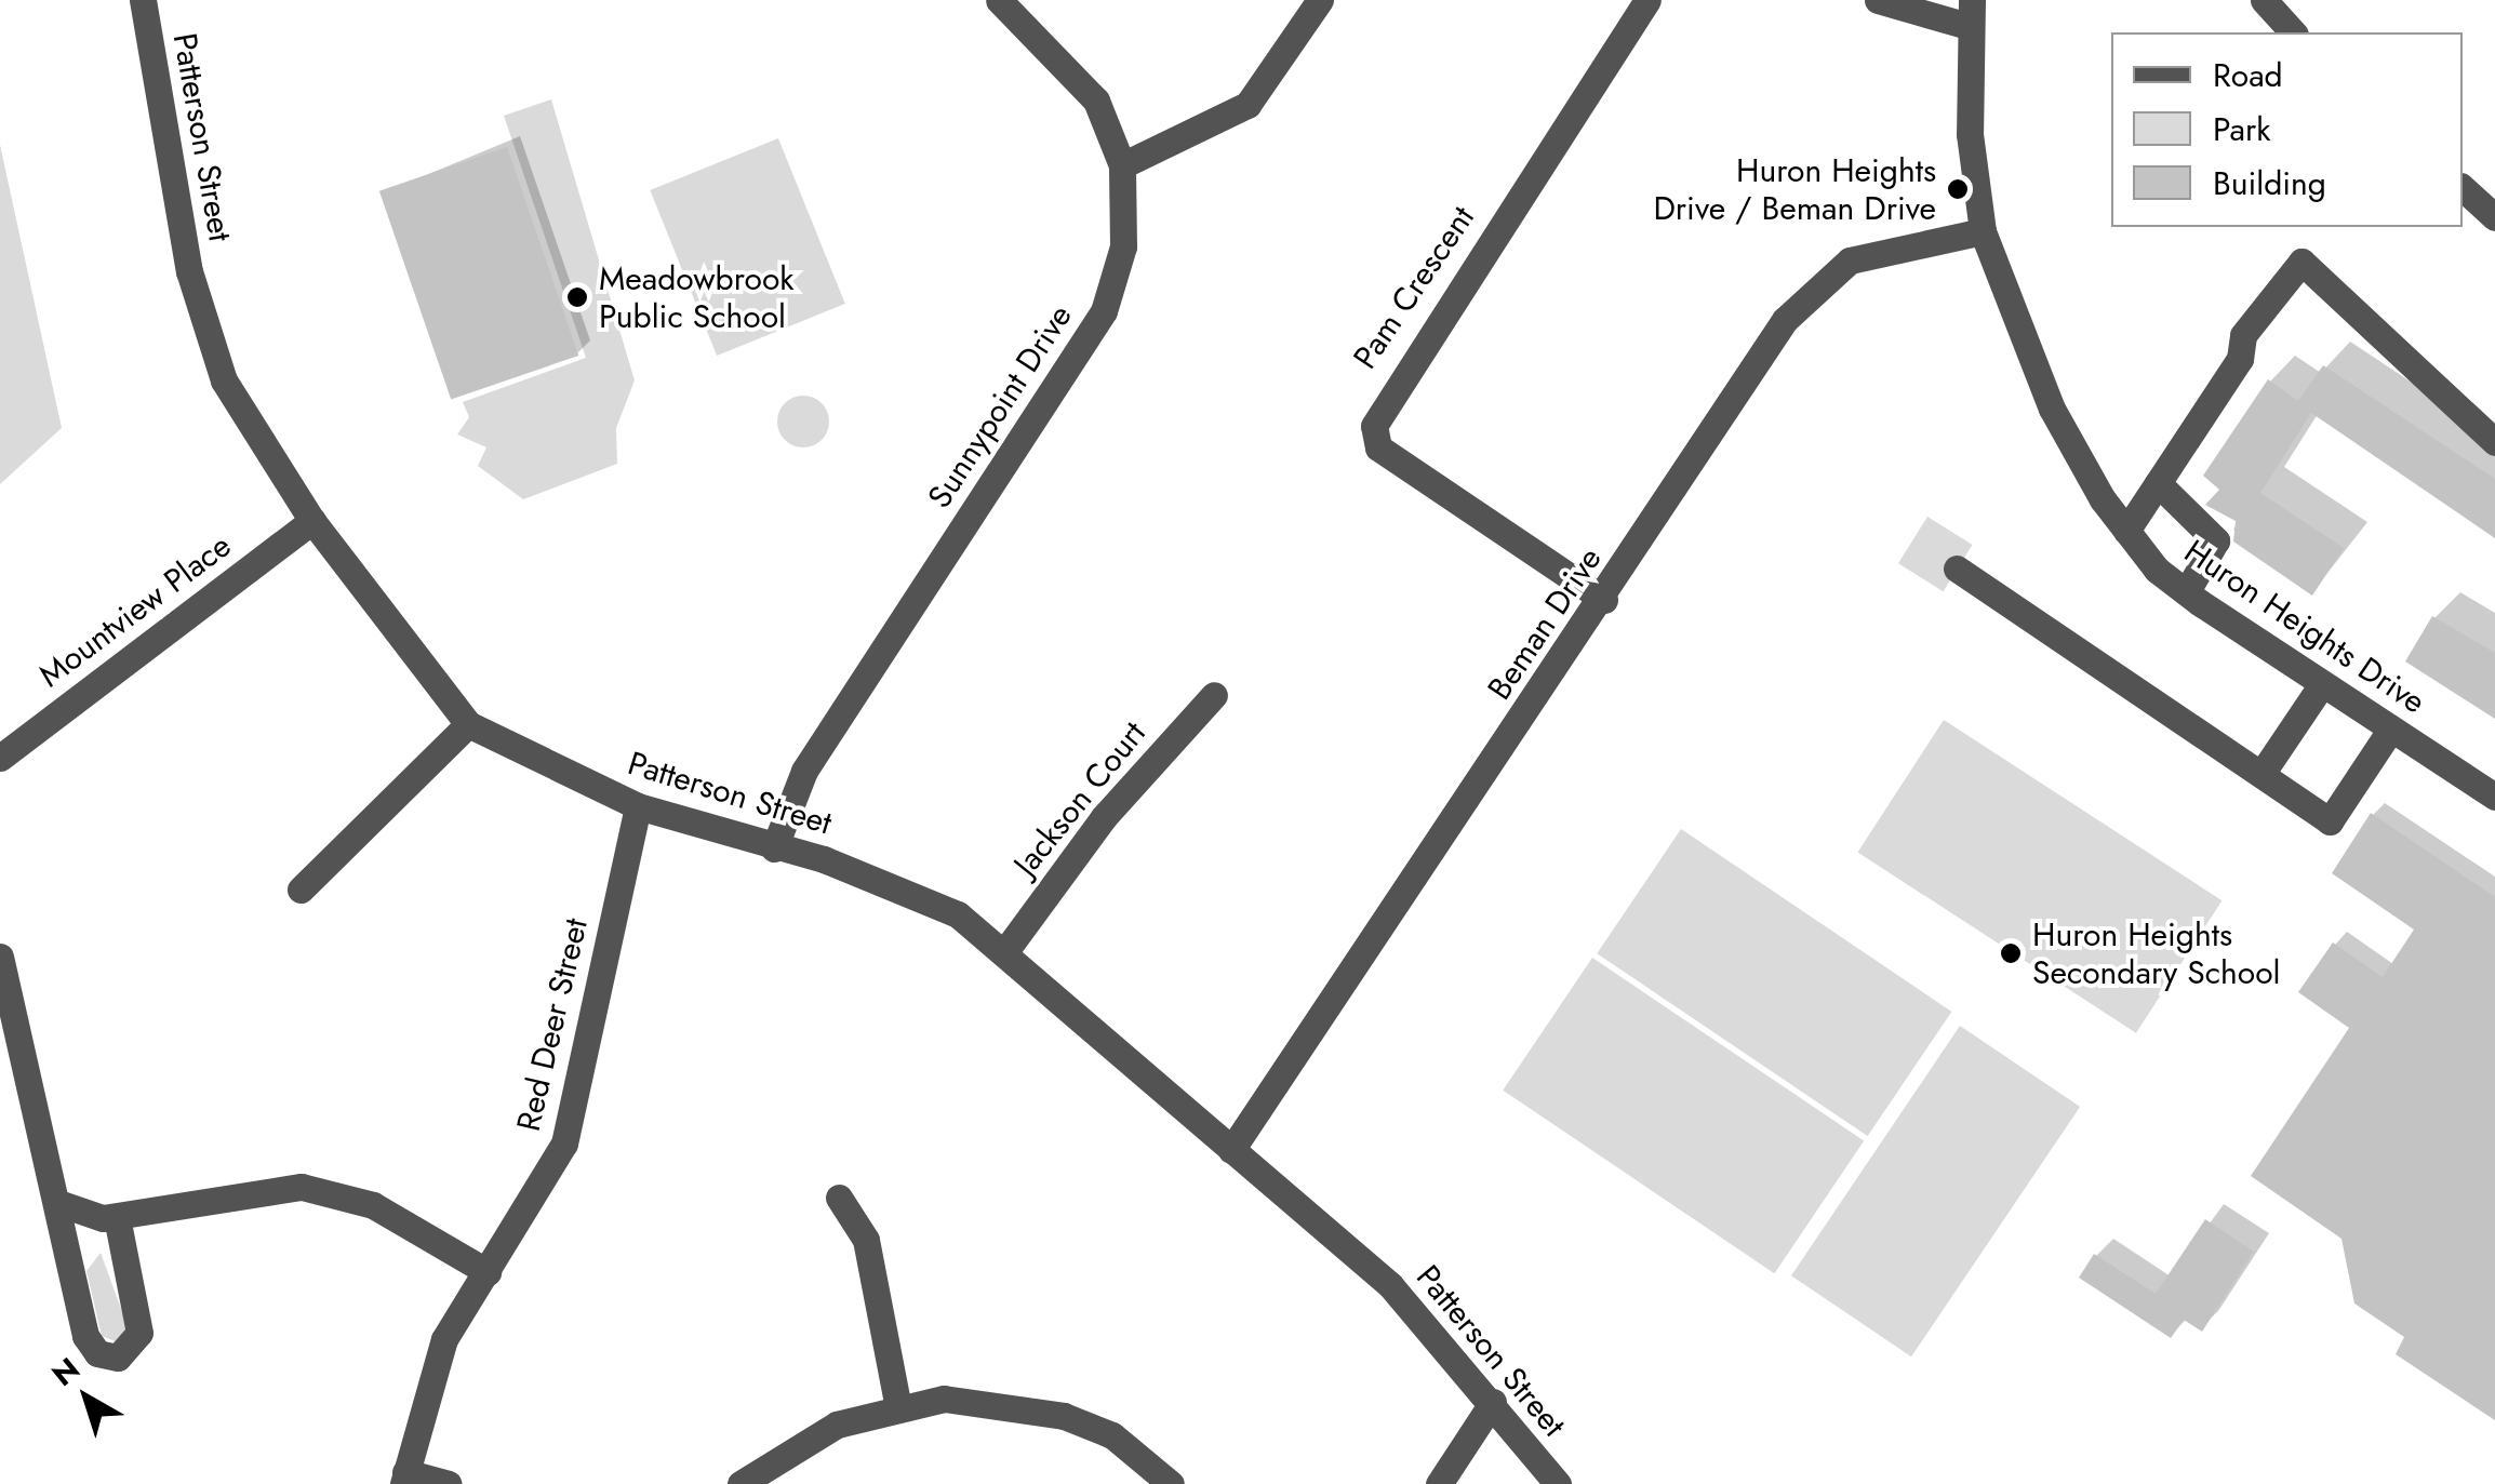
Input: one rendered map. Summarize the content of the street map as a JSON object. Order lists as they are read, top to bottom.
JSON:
{
  "streets": {
    "street": [
      "Patterson Street",
      "Pam Crescent",
      "Sunnypoint Drive",
      "Mountview Place",
      "Beman Drive",
      "Huron Heights Drive",
      "Jackson Court",
      "Red Deer Street"
    ]
  },
  "crossings": [
    ["Patterson Street", "Sunnypoint Drive"],
    ["Patterson Street", "Mountview Place"],
    ["Patterson Street", "Beman Drive"],
    ["Patterson Street", "Jackson Court"],
    ["Patterson Street", "Red Deer Street"],
    ["Pam Crescent", "Beman Drive"],
    ["Beman Drive", "Huron Heights Drive"]
  ],
  "places": ["Huron Heights Drive / Beman Drive", "Meadowbrook Public School", "Huron Heights Secondary School"],
  "legend": ["Road", "Park", "Building"],
  "north": "top left"
}
